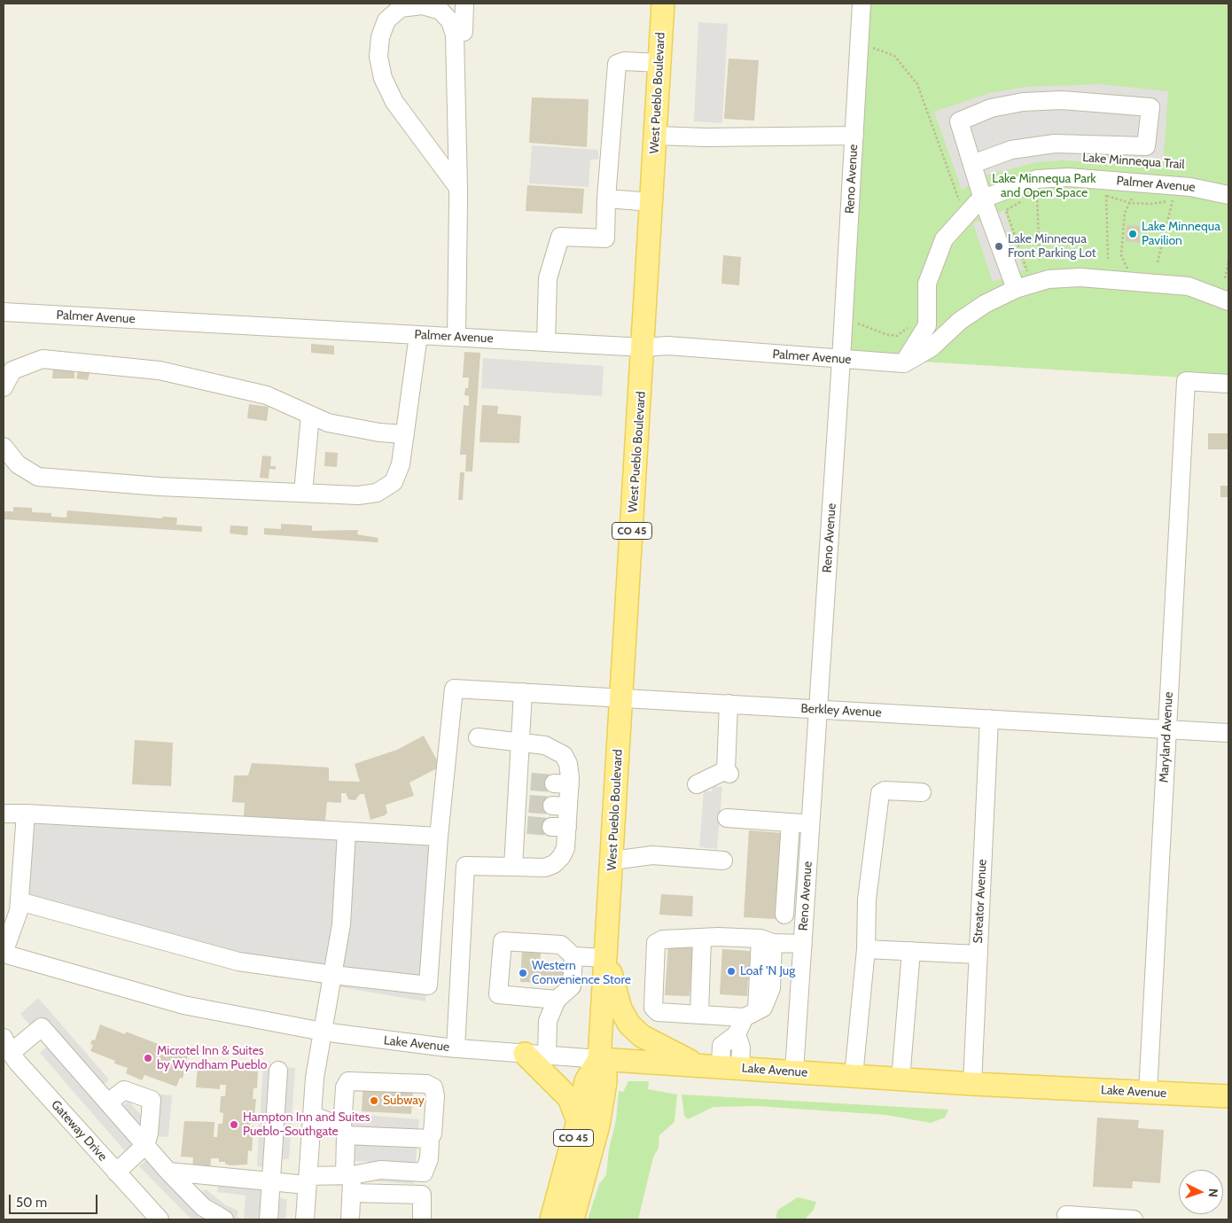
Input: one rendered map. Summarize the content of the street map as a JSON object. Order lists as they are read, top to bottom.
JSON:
{
  "streets": {
    "main road": ["West Pueblo Boulevard", "CO 45", "Lake Avenue"],
    "street": [
      "Reno Avenue",
      "Palmer Avenue",
      "Berkley Avenue",
      "Maryland Avenue",
      "Streator Avenue",
      "Gateway Drive"
    ]
  },
  "crossings": [
    ["West Pueblo Boulevard", "Palmer Avenue"],
    ["West Pueblo Boulevard", "Berkley Avenue"],
    ["West Pueblo Boulevard", "Lake Avenue"],
    ["Reno Avenue", "Palmer Avenue"],
    ["Reno Avenue", "Berkley Avenue"],
    ["Reno Avenue", "Lake Avenue"],
    ["Berkley Avenue", "Maryland Avenue"],
    ["Berkley Avenue", "Streator Avenue"],
    ["Maryland Avenue", "Lake Avenue"],
    ["Streator Avenue", "Lake Avenue"]
  ],
  "parks": ["Lake Minnequa Park and Open Space"],
  "places": [
    "Lake Minnequa Pavilion",
    "Lake Minnequa Front Parking Lot",
    "Loaf 'N Jug",
    "Western Convenience Store",
    "Microtel Inn & Suites by Wyndham Pueblo",
    "Subway",
    "Hampton Inn and Suites Pueblo-Southgate"
  ],
  "scale_bar": "50 m",
  "north": "right"
}
